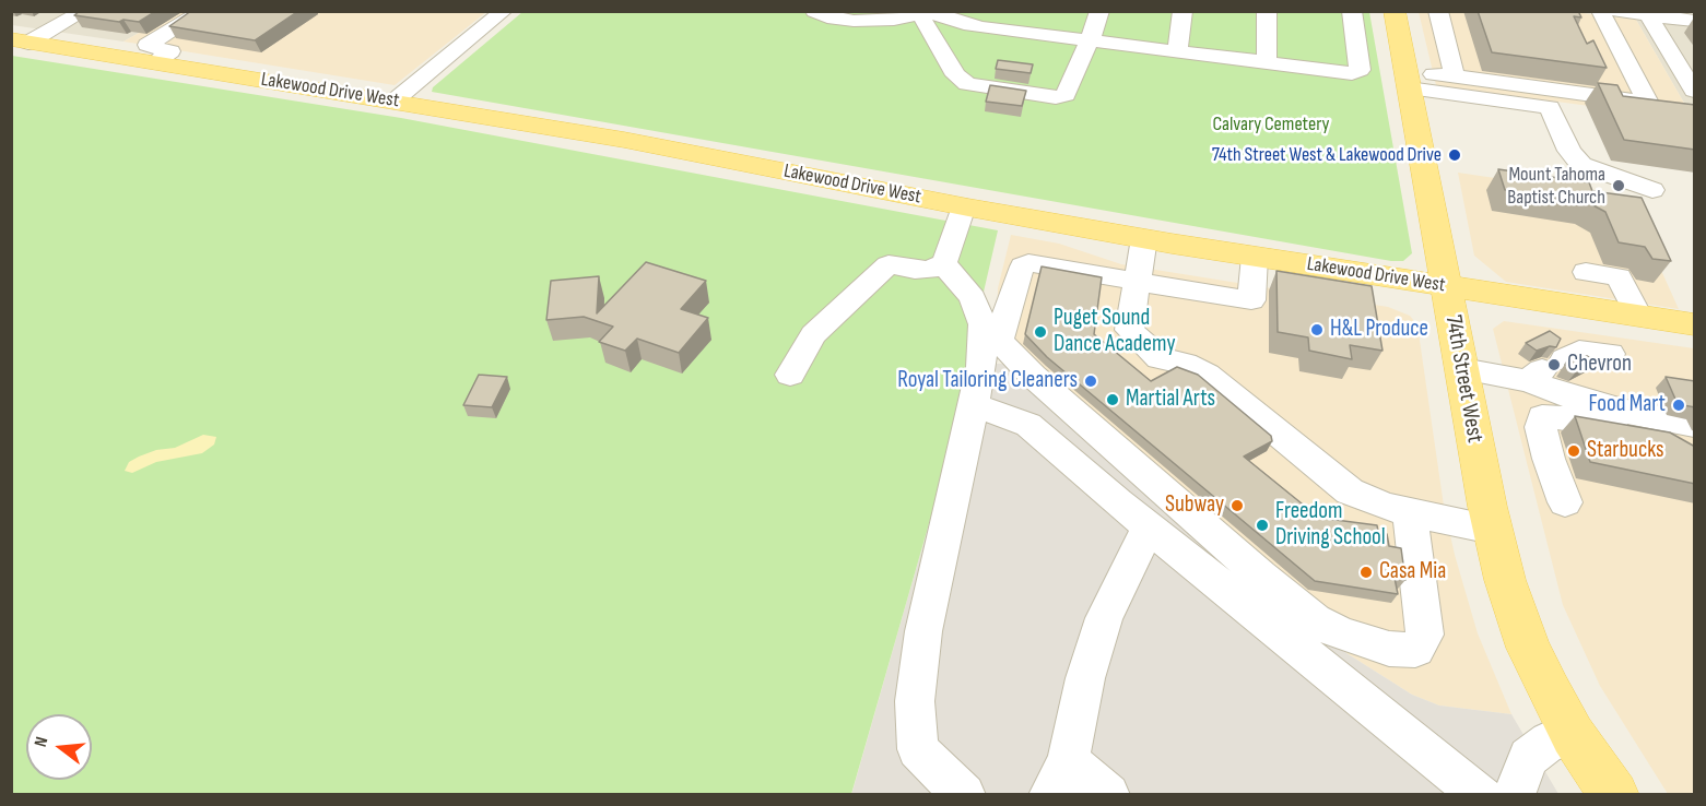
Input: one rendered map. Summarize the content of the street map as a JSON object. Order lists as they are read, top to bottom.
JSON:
{
  "streets": {
    "main road": ["Lakewood Drive West", "74th Street West"]
  },
  "crossings": [
    ["Lakewood Drive West", "74th Street West"]
  ],
  "parks": ["Calvary Cemetery"],
  "places": [
    "74th Street West & Lakewood Drive",
    "Mount Tahoma Baptist Church",
    "H&L Produce",
    "Puget Sound Dance Academy",
    "Chevron",
    "Royal Tailoring Cleaners",
    "Martial Arts",
    "Food Mart",
    "Starbucks",
    "Subway",
    "Freedom Driving School",
    "Casa Mia"
  ],
  "north": "left"
}
